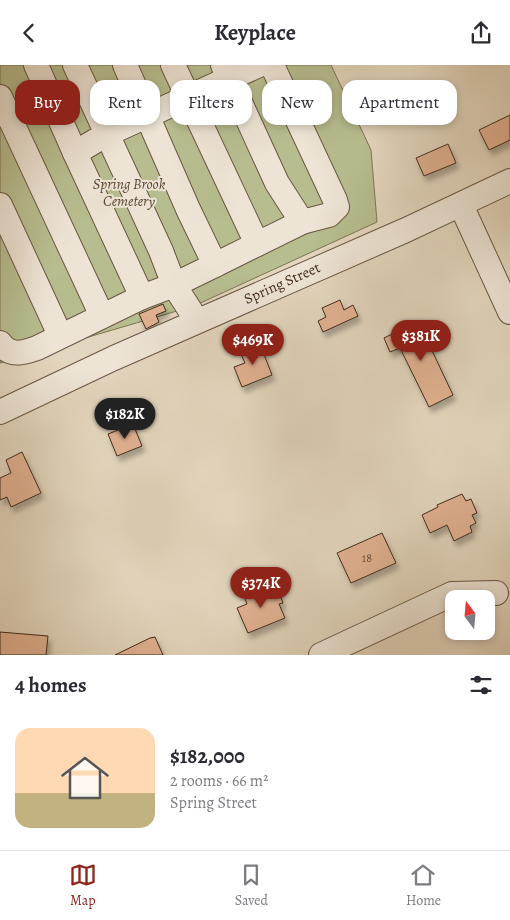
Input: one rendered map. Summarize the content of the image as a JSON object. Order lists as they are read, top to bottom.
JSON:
{
  "streets": {
    "street": ["Spring Street"]
  },
  "parks": ["Spring Brook Cemetery"],
  "house_numbers": ["18"],
  "north": "top",
  "page": {
    "header": "Keyplace",
    "chip": [
      "Buy",
      "Rent",
      "Filters",
      "New",
      "Apartment"
    ],
    "price": [
      "$381K",
      "$469K",
      "$182K",
      "$374K"
    ],
    "heading": "4 homes",
    "list": [
      {
        "name": "$182,000",
        "note": "2 rooms · 66 m² · Spring Street"
      }
    ],
    "tabs": ["Map", "Saved", "Home"]
  }
}
